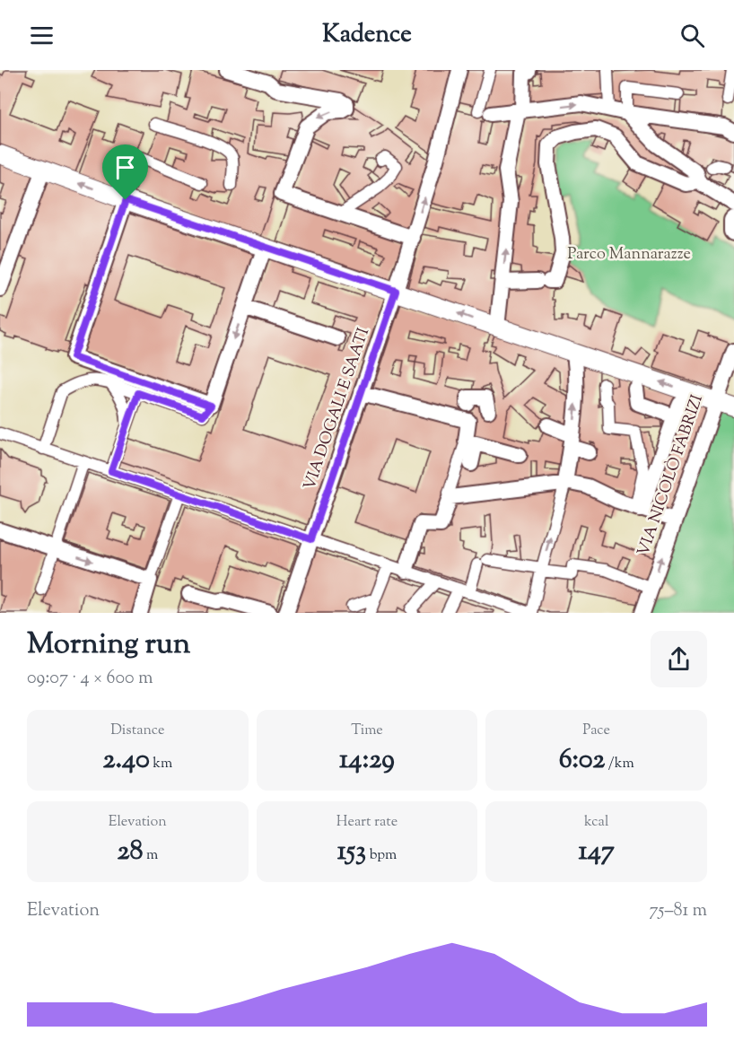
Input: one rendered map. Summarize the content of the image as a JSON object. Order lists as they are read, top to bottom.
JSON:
{
  "streets": {
    "street": ["VIA DOGALI E SAATI", "VIA NICOLÒ FABRIZI"]
  },
  "parks": ["Parco Mannarazze"],
  "page": {
    "header": "Kadence",
    "heading": ["Morning run", "09:07 · 4 × 600 m"],
    "stats": [
      ["Distance", "2.40 km"],
      ["Time", "14:29"],
      ["Pace", "6:02 /km"],
      ["Elevation", "28 m"],
      ["Heart rate", "153 bpm"],
      ["kcal", "147"]
    ],
    "chart": ["Elevation", "75–81 m"]
  }
}
